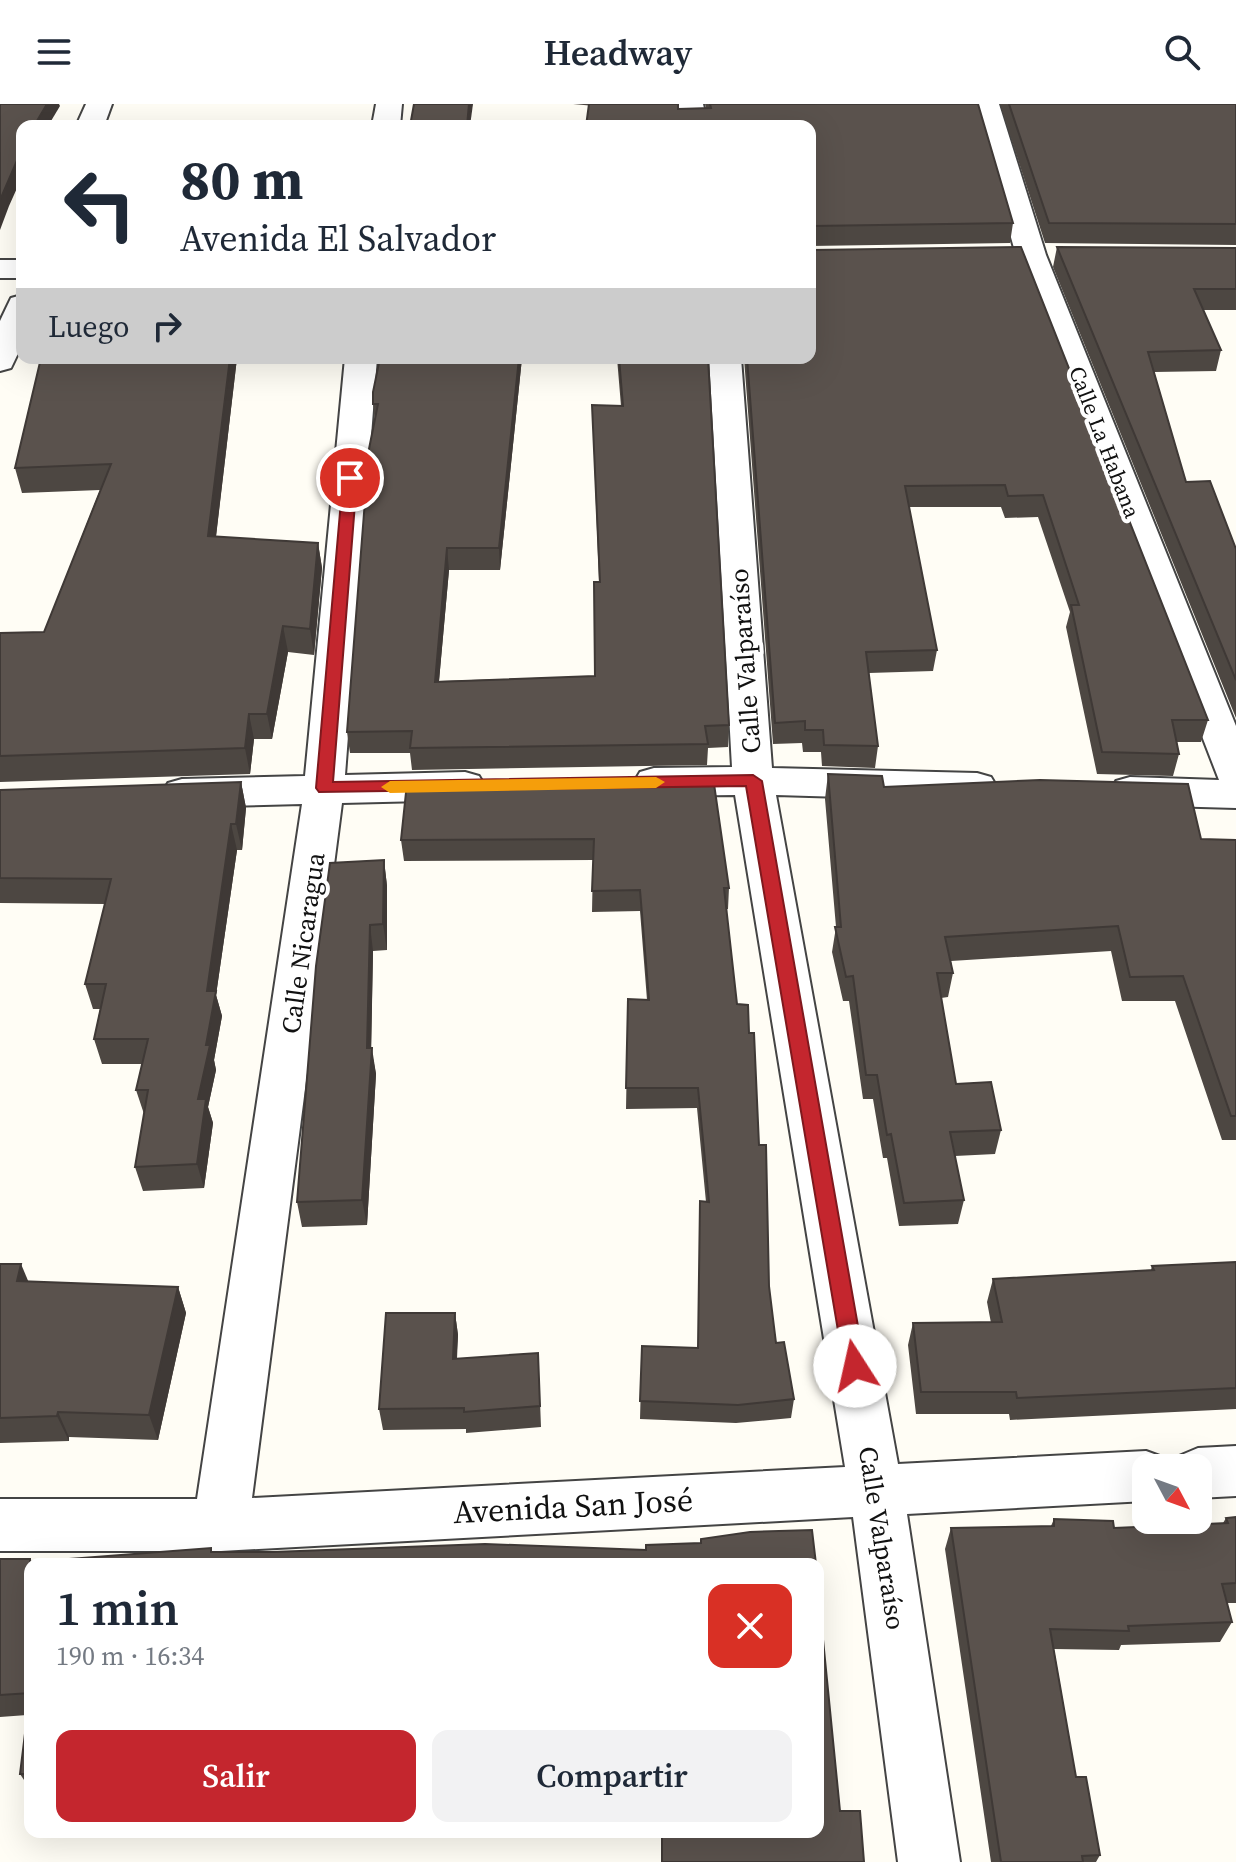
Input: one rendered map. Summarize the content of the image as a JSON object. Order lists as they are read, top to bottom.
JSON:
{
  "streets": {
    "street": [
      "Calle La Habana",
      "Calle Valparaíso",
      "Calle Nicaragua",
      "Avenida San José"
    ]
  },
  "crossings": [
    ["Calle Valparaíso", "Avenida San José"],
    ["Calle Nicaragua", "Avenida San José"]
  ],
  "north": "bottom right",
  "page": {
    "header": "Headway",
    "turn": ["80 m", "Avenida El Salvador"],
    "then": "Luego",
    "heading": ["1 min", "190 m · 16:34"],
    "buttons": ["Salir", "Compartir"]
  }
}
